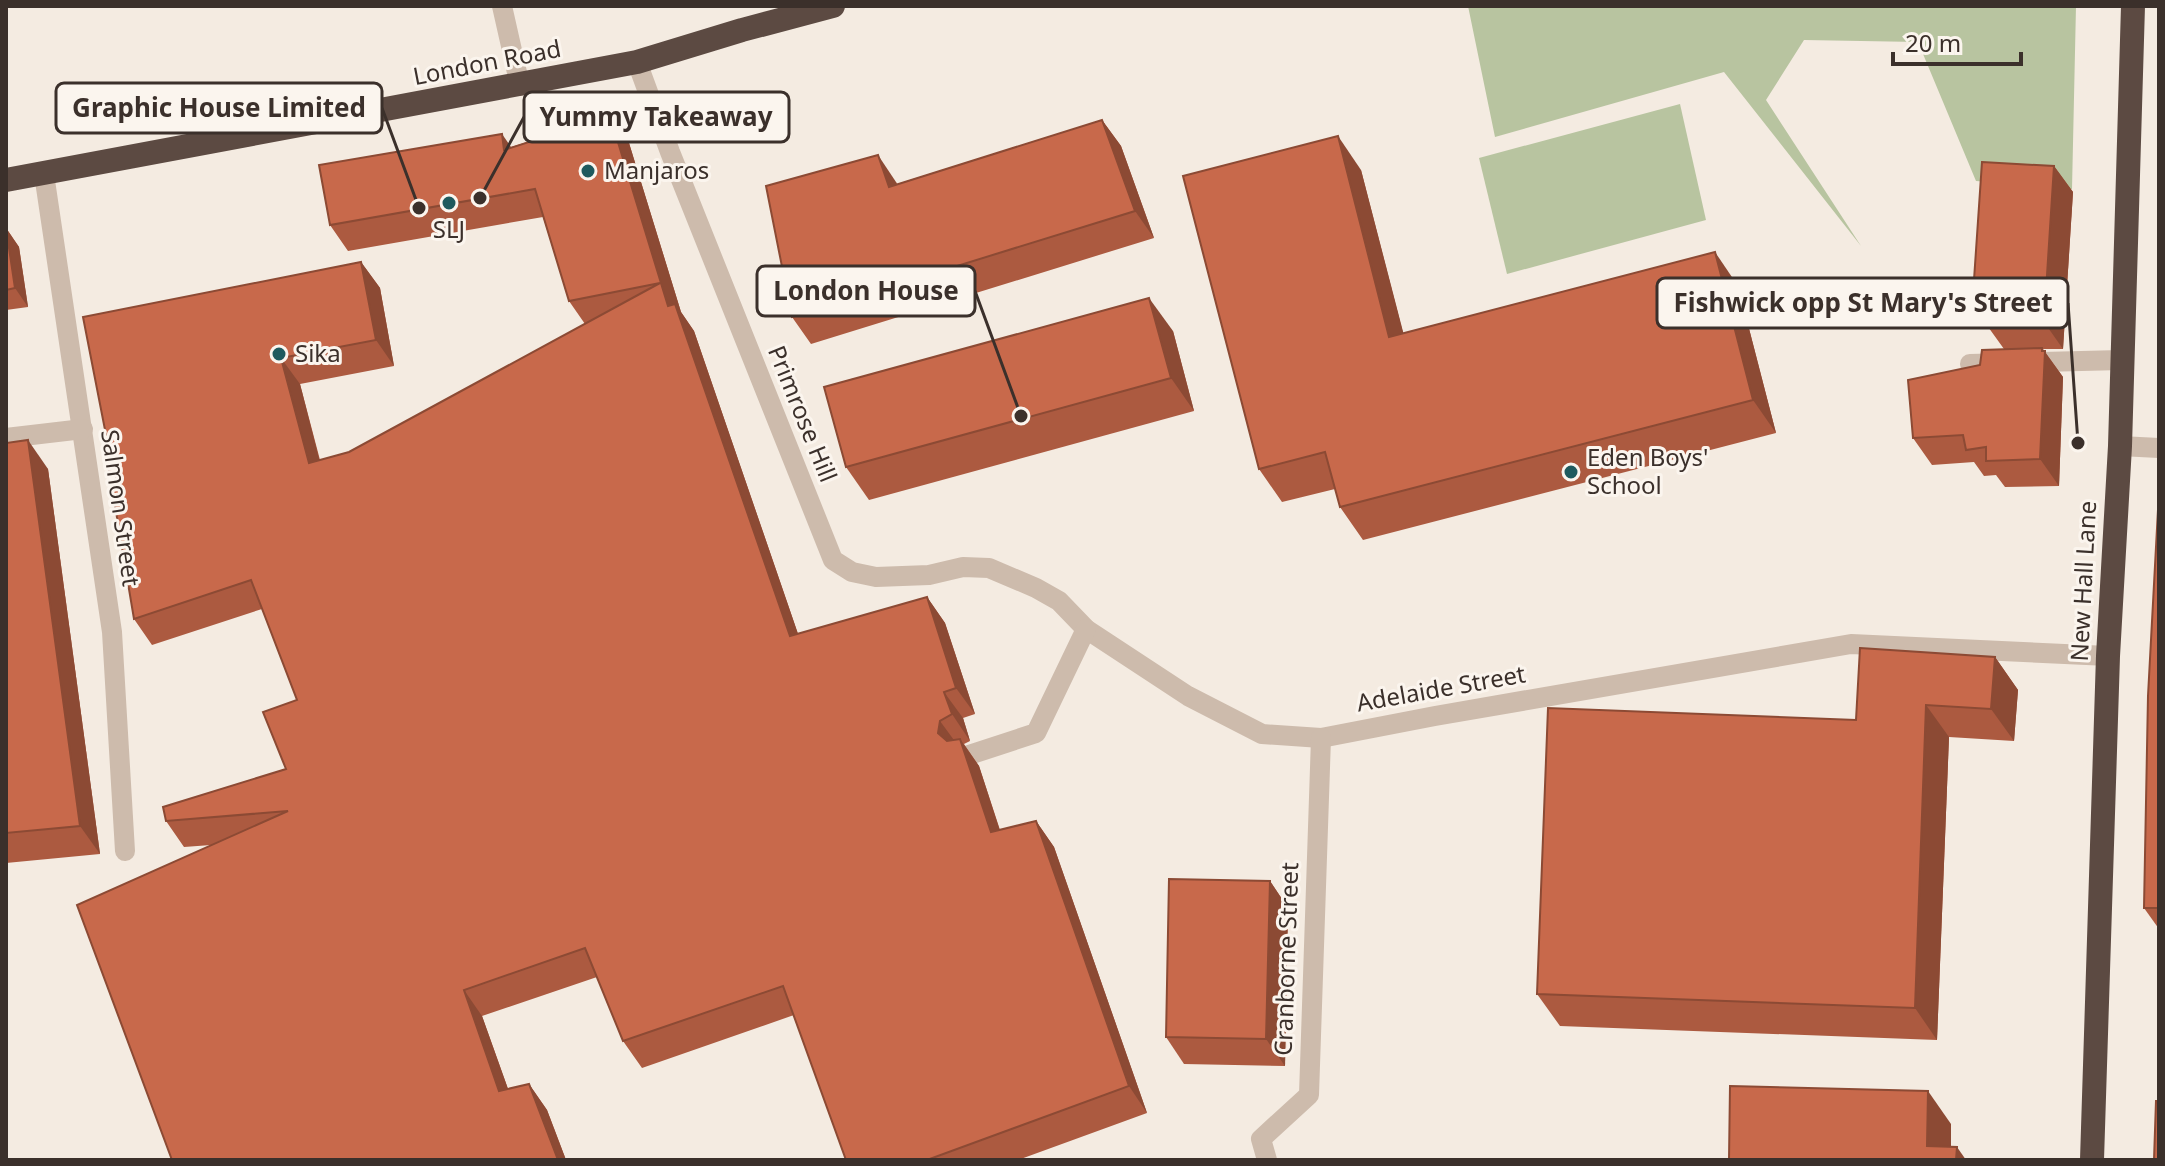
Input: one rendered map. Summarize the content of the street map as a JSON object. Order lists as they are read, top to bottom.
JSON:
{
  "streets": {
    "highway": ["London Road", "New Hall Lane"],
    "street": [
      "Primrose Hill",
      "Salmon Street",
      "Adelaide Street",
      "Cranborne Street"
    ]
  },
  "crossings": [
    ["London Road", "Primrose Hill"],
    ["London Road", "Salmon Street"],
    ["Primrose Hill", "Adelaide Street"],
    ["New Hall Lane", "Adelaide Street"],
    ["Adelaide Street", "Cranborne Street"]
  ],
  "places": [
    "Manjaros",
    "Yummy Takeaway",
    "SLJ",
    "Graphic House Limited",
    "Sika",
    "London House",
    "Fishwick opp St Mary's Street",
    "Eden Boys' School"
  ],
  "scale_bar": "20 m"
}
